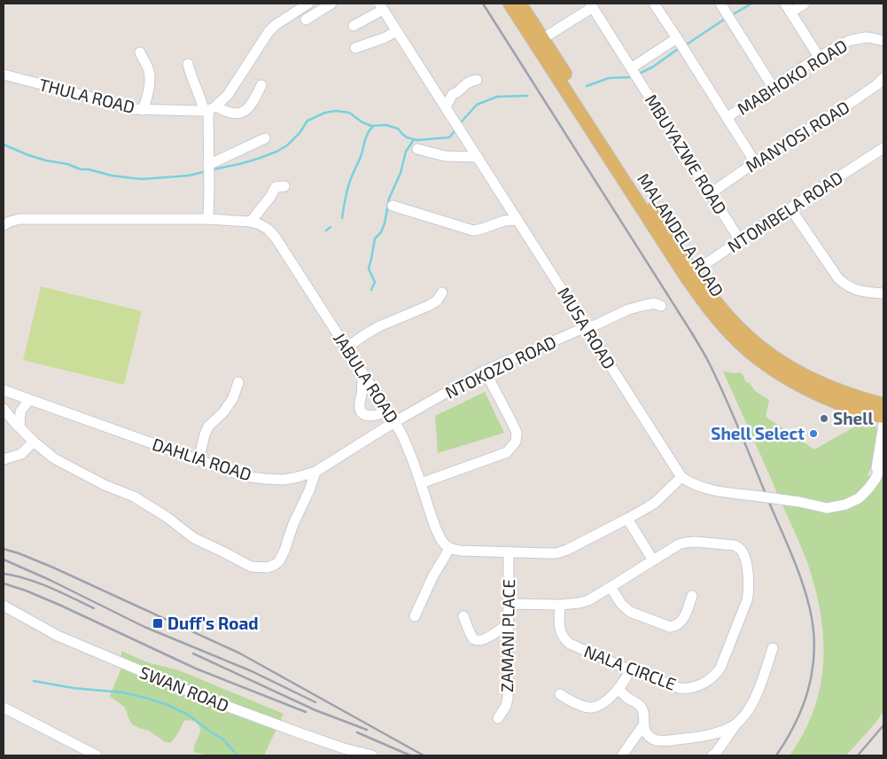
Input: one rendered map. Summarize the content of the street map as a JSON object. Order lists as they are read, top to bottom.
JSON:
{
  "streets": {
    "main road": ["MALANDELA ROAD"],
    "street": [
      "MABHOKO ROAD",
      "THULA ROAD",
      "MANYOSI ROAD",
      "MBUYAZWE ROAD",
      "NTOMBELA ROAD",
      "MUSA ROAD",
      "NTOKOZO ROAD",
      "JABULA ROAD",
      "DAHLIA ROAD",
      "ZAMANI PLACE",
      "NALA CIRCLE",
      "SWAN ROAD"
    ]
  },
  "crossings": [
    ["MANYOSI ROAD", "MBUYAZWE ROAD"],
    ["MBUYAZWE ROAD", "NTOMBELA ROAD"],
    ["MBUYAZWE ROAD", "MALANDELA ROAD"],
    ["NTOMBELA ROAD", "MALANDELA ROAD"],
    ["MUSA ROAD", "NTOKOZO ROAD"],
    ["NTOKOZO ROAD", "JABULA ROAD"],
    ["NTOKOZO ROAD", "DAHLIA ROAD"],
    ["JABULA ROAD", "DAHLIA ROAD"],
    ["ZAMANI PLACE", "NALA CIRCLE"]
  ],
  "places": {
    "other": ["Shell", "Shell Select"],
    "transit": ["Duff's Road"]
  }
}
